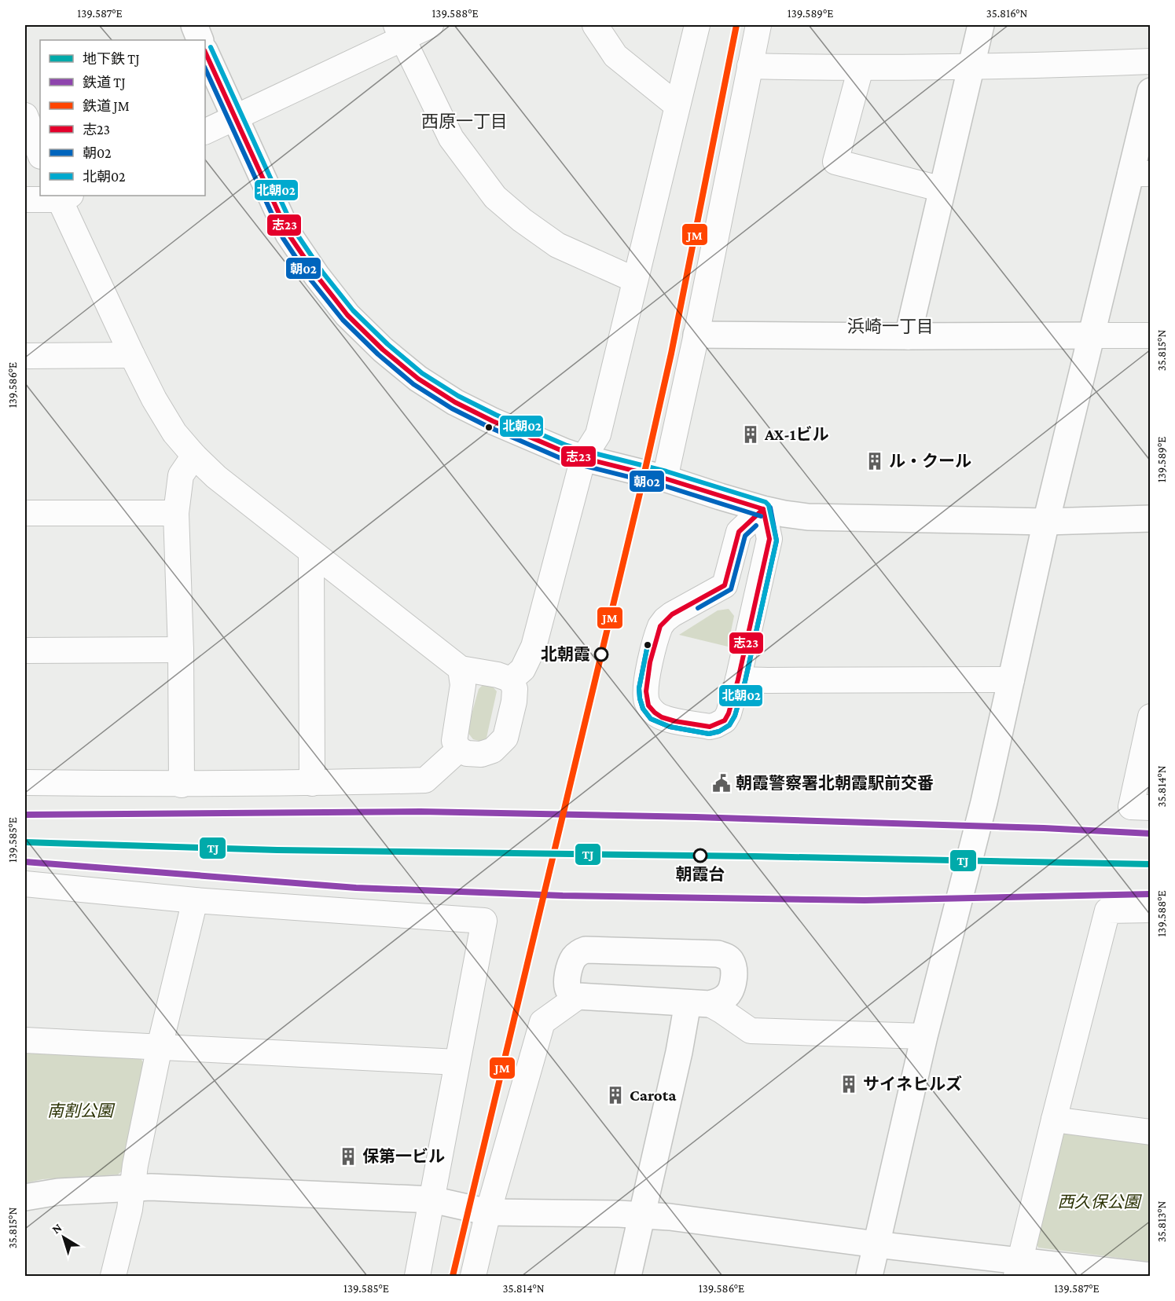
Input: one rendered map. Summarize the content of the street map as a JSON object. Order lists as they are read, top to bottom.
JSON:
{
  "districts": ["西原一丁目", "浜崎一丁目"],
  "parks": ["南割公園", "西久保公園"],
  "places": {
    "building": [
      "AX-1ビル",
      "ル・クール",
      "サイネヒルズ",
      "Carota",
      "保第一ビル"
    ],
    "other": ["北朝霞", "朝霞台"],
    "public building": ["朝霞警察署北朝霞駅前交番"]
  },
  "lines": [
    "rail line JM",
    "transit line 北朝02",
    "transit line 志23",
    "transit line 朝02",
    "rail line TJ",
    "metro line TJ"
  ],
  "legend": [
    "地下鉄 TJ",
    "鉄道 TJ",
    "鉄道 JM",
    "志23",
    "朝02",
    "北朝02"
  ],
  "north": "top left",
  "coordinates": [
    "139.587°E",
    "139.588°E",
    "139.589°E",
    "35.816°N",
    "35.815°N",
    "139.586°E",
    "35.814°N",
    "139.585°E",
    "35.813°N"
  ]
}
